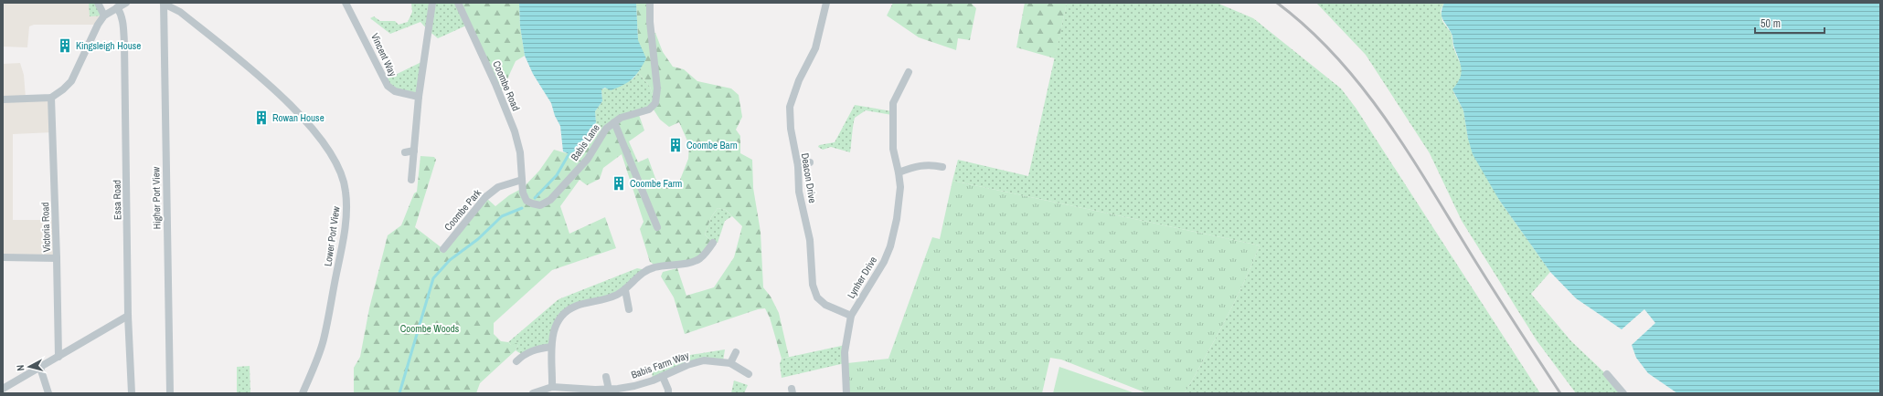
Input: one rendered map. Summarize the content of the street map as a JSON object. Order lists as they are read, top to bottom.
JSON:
{
  "streets": {
    "street": [
      "Vincent Way",
      "Coombe Road",
      "Babis Lane",
      "Deacon Drive",
      "Higher Port View",
      "Essa Road",
      "Coombe Park",
      "Victoria Road",
      "Lower Port View",
      "Lynher Drive",
      "Babis Farm Way"
    ]
  },
  "crossings": [
    ["Coombe Road", "Babis Lane"],
    ["Coombe Road", "Coombe Park"],
    ["Babis Lane", "Coombe Park"],
    ["Deacon Drive", "Lynher Drive"],
    ["Higher Port View", "Lower Port View"]
  ],
  "parks": ["Coombe Woods"],
  "places": {
    "building": [
      "Kingsleigh House",
      "Rowan House",
      "Coombe Barn",
      "Coombe Farm"
    ]
  },
  "scale_bar": "50 m",
  "north": "left"
}
